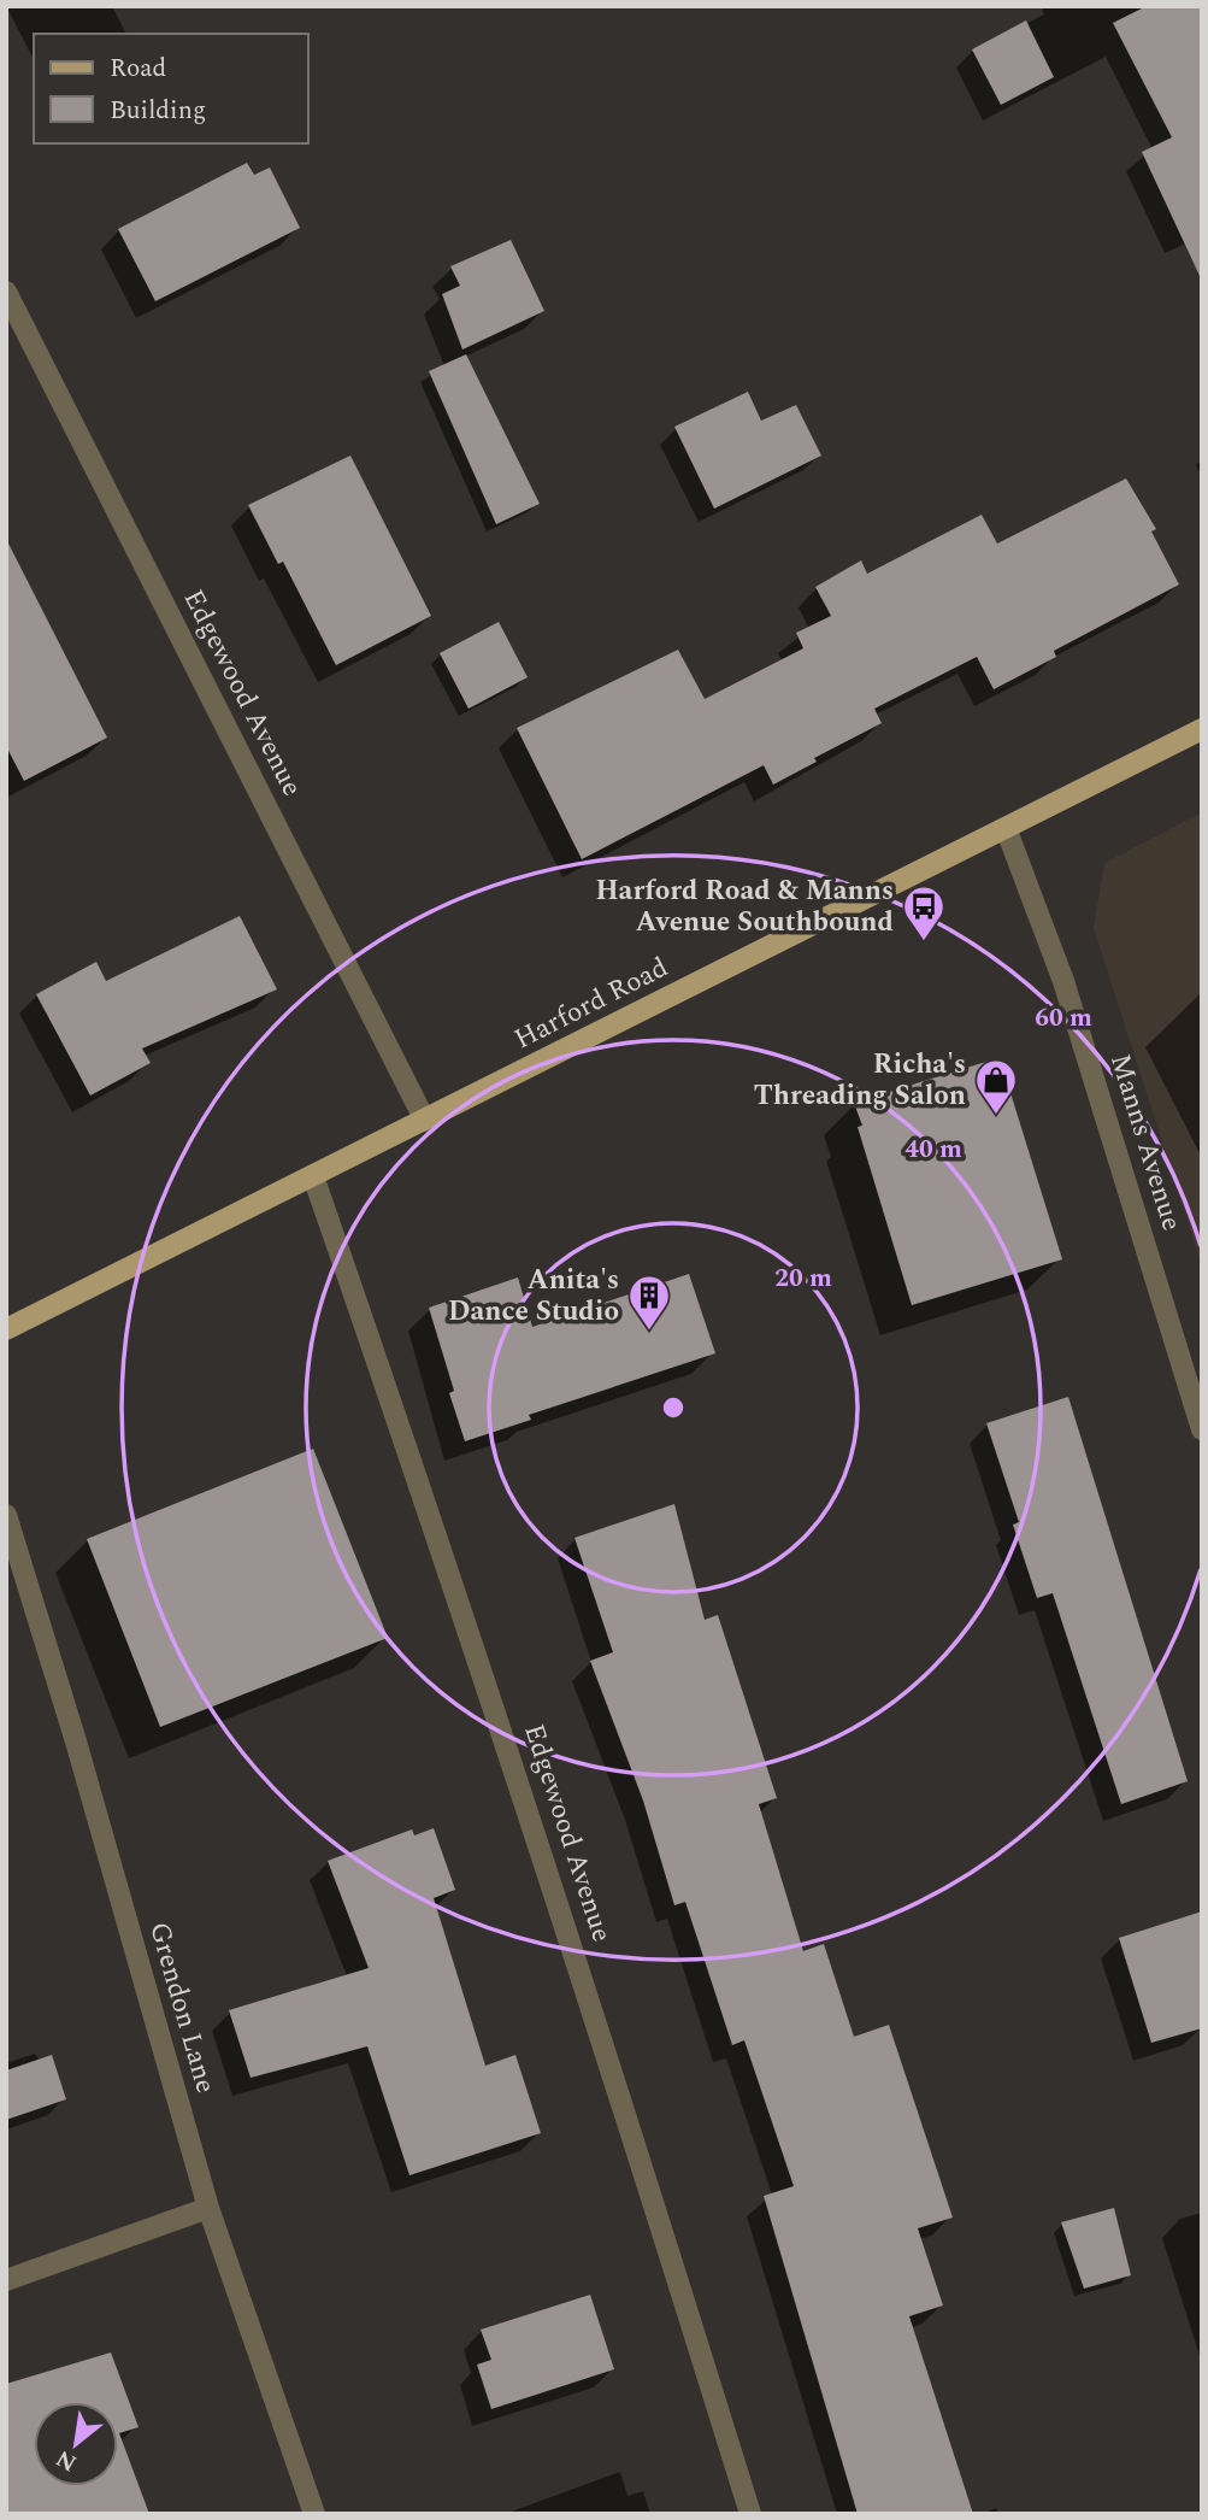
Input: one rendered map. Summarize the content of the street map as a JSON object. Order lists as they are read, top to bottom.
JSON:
{
  "streets": {
    "main road": ["Harford Road"],
    "street": ["Edgewood Avenue", "Manns Avenue", "Grendon Lane"]
  },
  "crossings": [
    ["Edgewood Avenue", "Harford Road"],
    ["Harford Road", "Manns Avenue"]
  ],
  "places": {
    "bus stop": ["Harford Road & Manns Avenue Southbound"],
    "shop": ["Richa's Threading Salon"],
    "building": ["Anita's Dance Studio"]
  },
  "legend": ["Road", "Building"],
  "north": "bottom left",
  "rings": ["60 m", "40 m", "20 m"]
}
